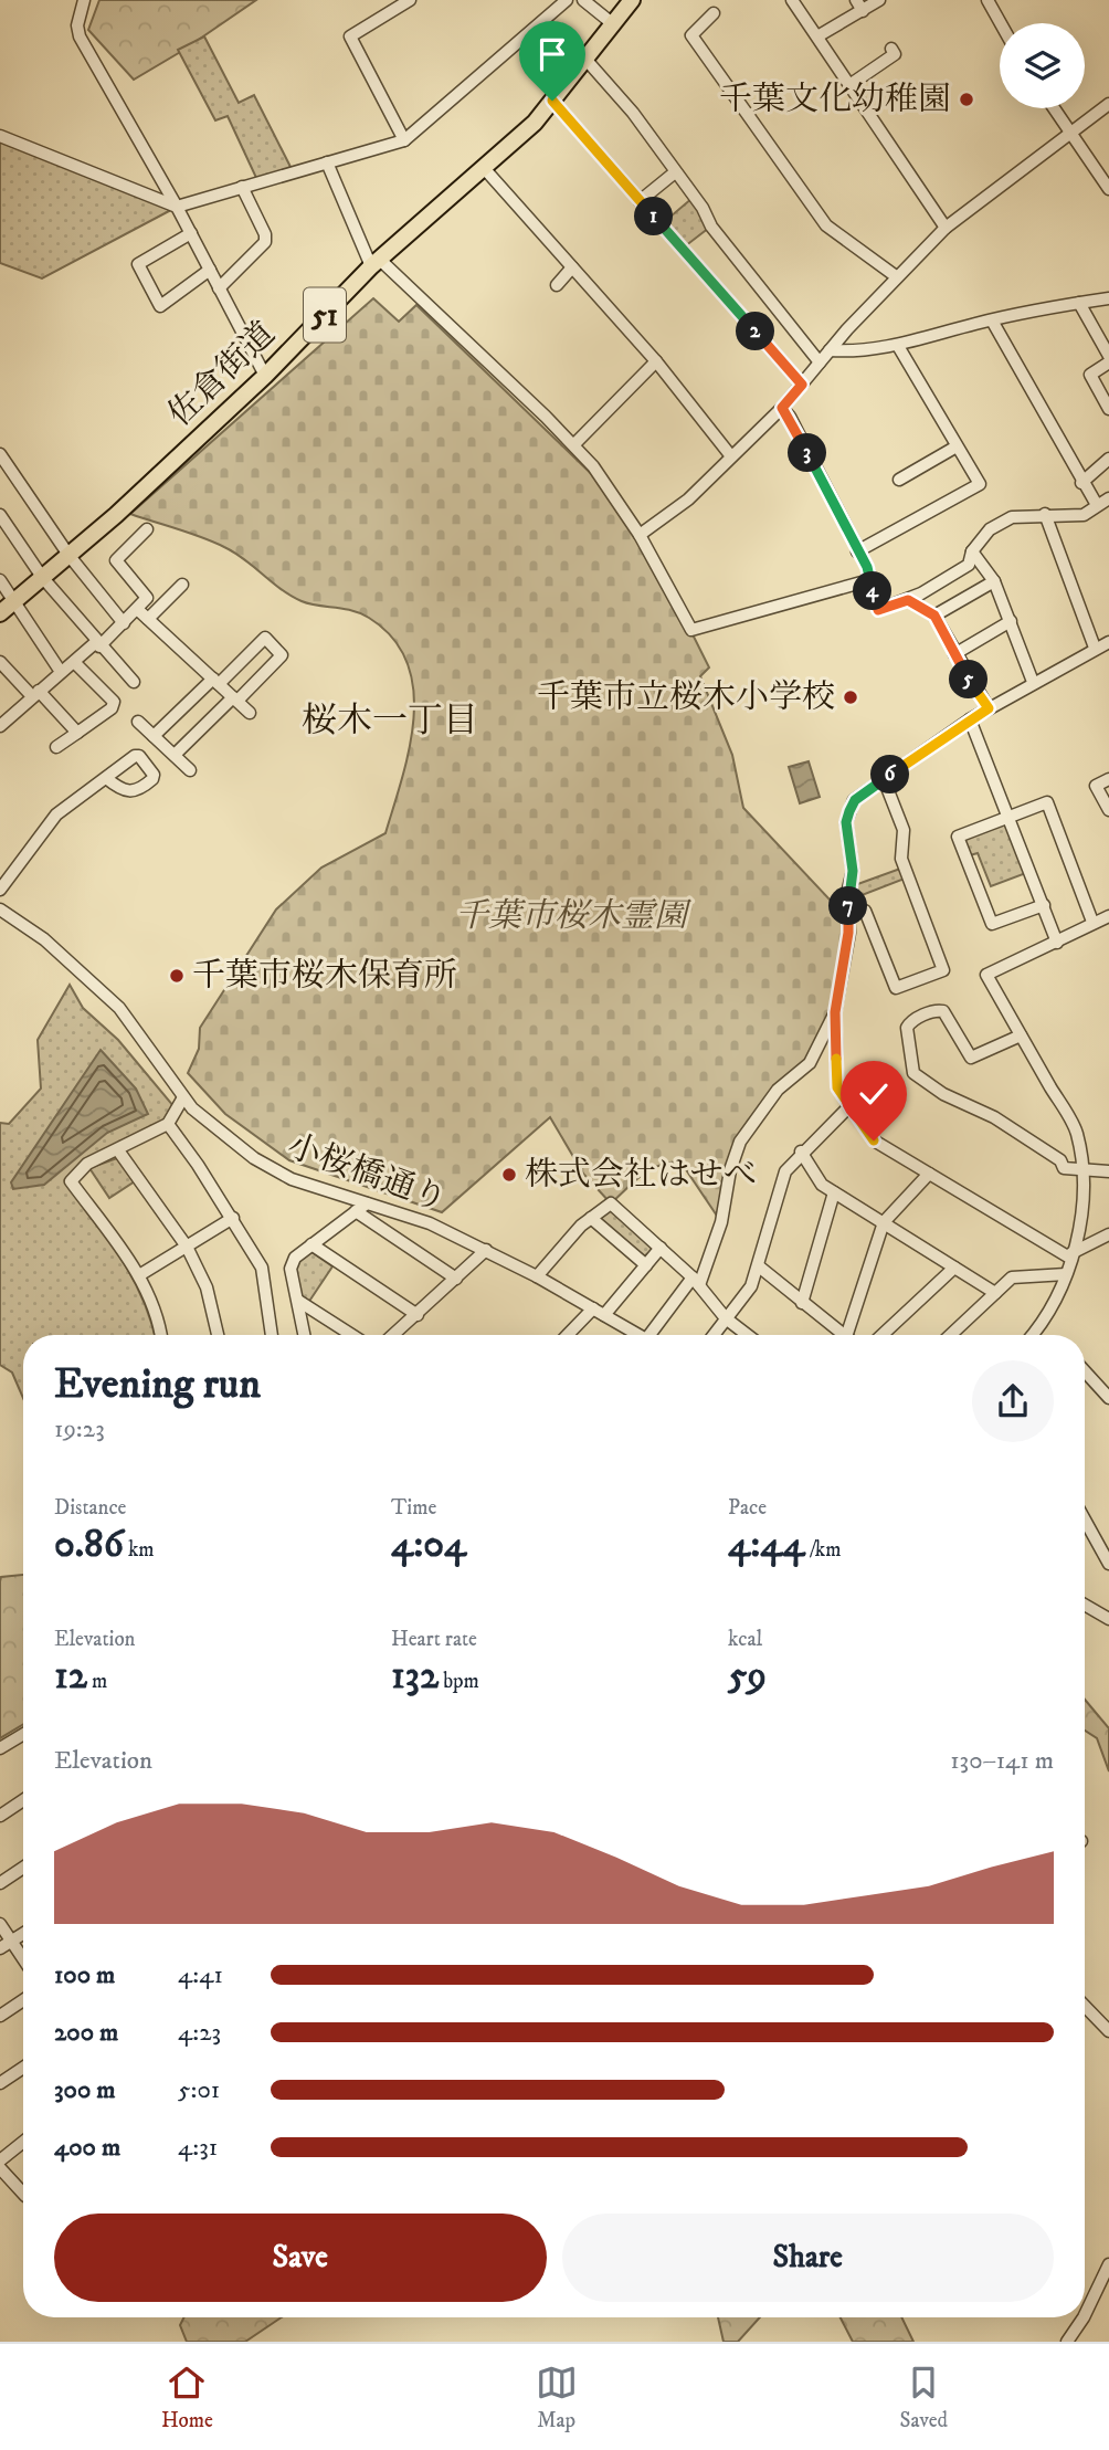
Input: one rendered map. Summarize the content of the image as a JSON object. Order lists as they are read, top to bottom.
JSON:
{
  "streets": {
    "highway": ["51", "佐倉街道"],
    "street": ["小桜橋通り"]
  },
  "districts": ["桜木一丁目"],
  "parks": ["千葉市桜木霊園"],
  "places": [
    "千葉文化幼稚園",
    "千葉市立桜木小学校",
    "千葉市桜木保育所",
    "株式会社はせべ"
  ],
  "page": {
    "pins": [
      "1",
      "2",
      "3",
      "4",
      "5",
      "6",
      "7"
    ],
    "heading": ["Evening run", "19:23"],
    "stats": [
      ["Distance", "0.86 km"],
      ["Time", "4:04"],
      ["Pace", "4:44 /km"],
      ["Elevation", "12 m"],
      ["Heart rate", "132 bpm"],
      ["kcal", "59"]
    ],
    "chart": ["Elevation", "130–141 m"],
    "list": [
      {
        "name": "100 m",
        "note": "4:41"
      },
      {
        "name": "200 m",
        "note": "4:23"
      },
      {
        "name": "300 m",
        "note": "5:01"
      },
      {
        "name": "400 m",
        "note": "4:31"
      }
    ],
    "buttons": ["Save", "Share"],
    "tabs": ["Home", "Map", "Saved"]
  }
}
